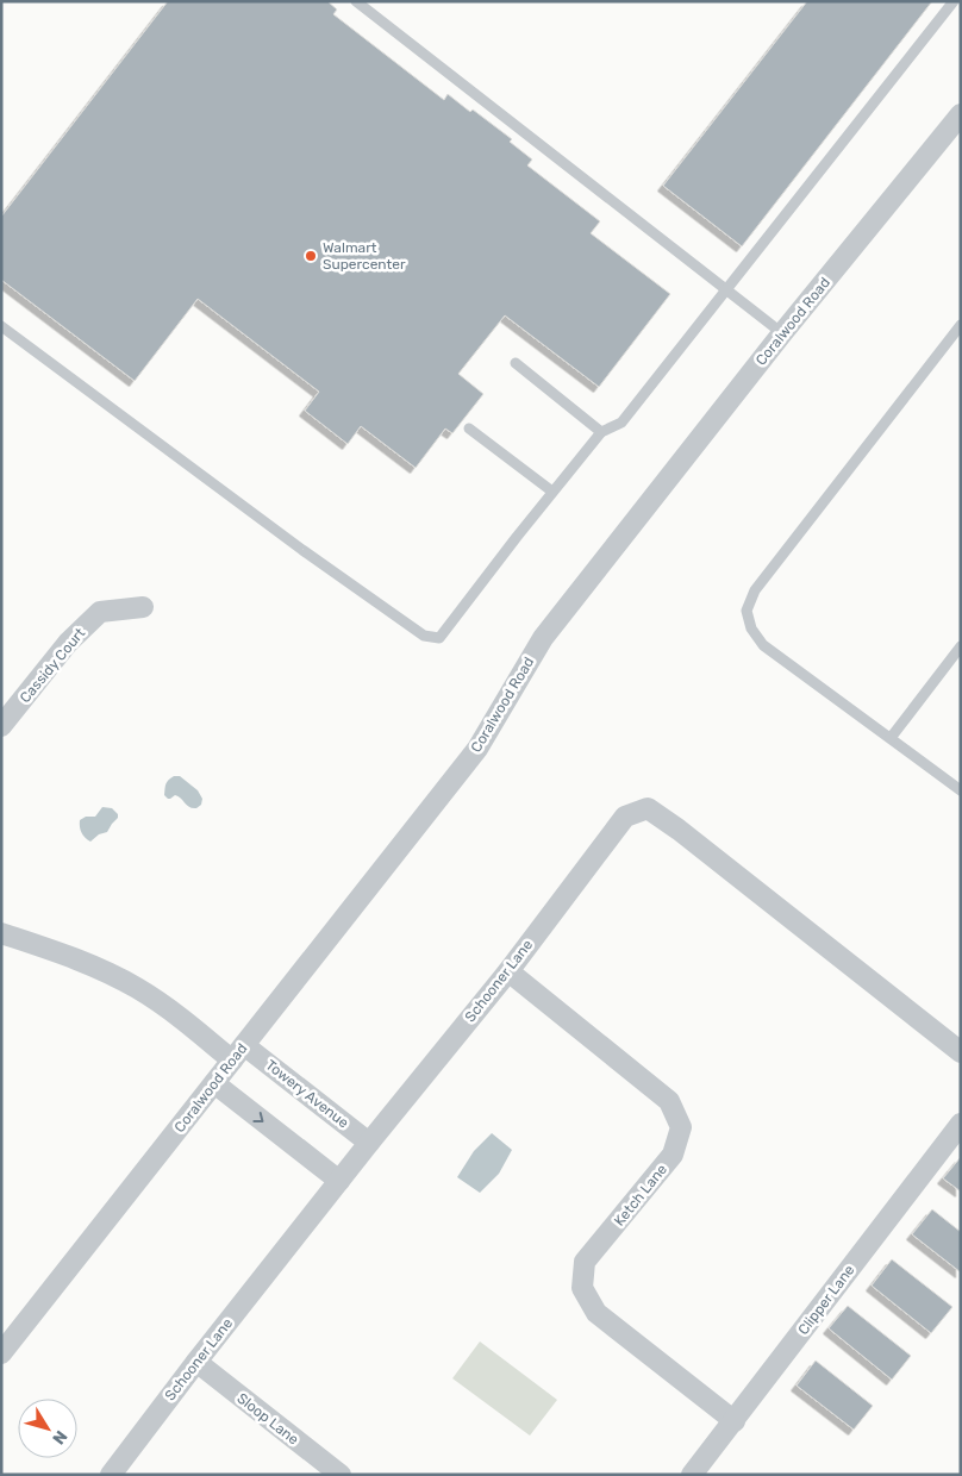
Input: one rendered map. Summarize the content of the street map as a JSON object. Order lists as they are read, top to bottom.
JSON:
{
  "streets": {
    "street": [
      "Coralwood Road",
      "Cassidy Court",
      "Schooner Lane",
      "Towery Avenue",
      "Ketch Lane",
      "Clipper Lane",
      "Sloop Lane"
    ]
  },
  "crossings": [
    ["Coralwood Road", "Towery Avenue"],
    ["Schooner Lane", "Towery Avenue"],
    ["Schooner Lane", "Ketch Lane"],
    ["Schooner Lane", "Sloop Lane"],
    ["Ketch Lane", "Clipper Lane"]
  ],
  "places": ["Walmart Supercenter"],
  "north": "bottom right"
}
